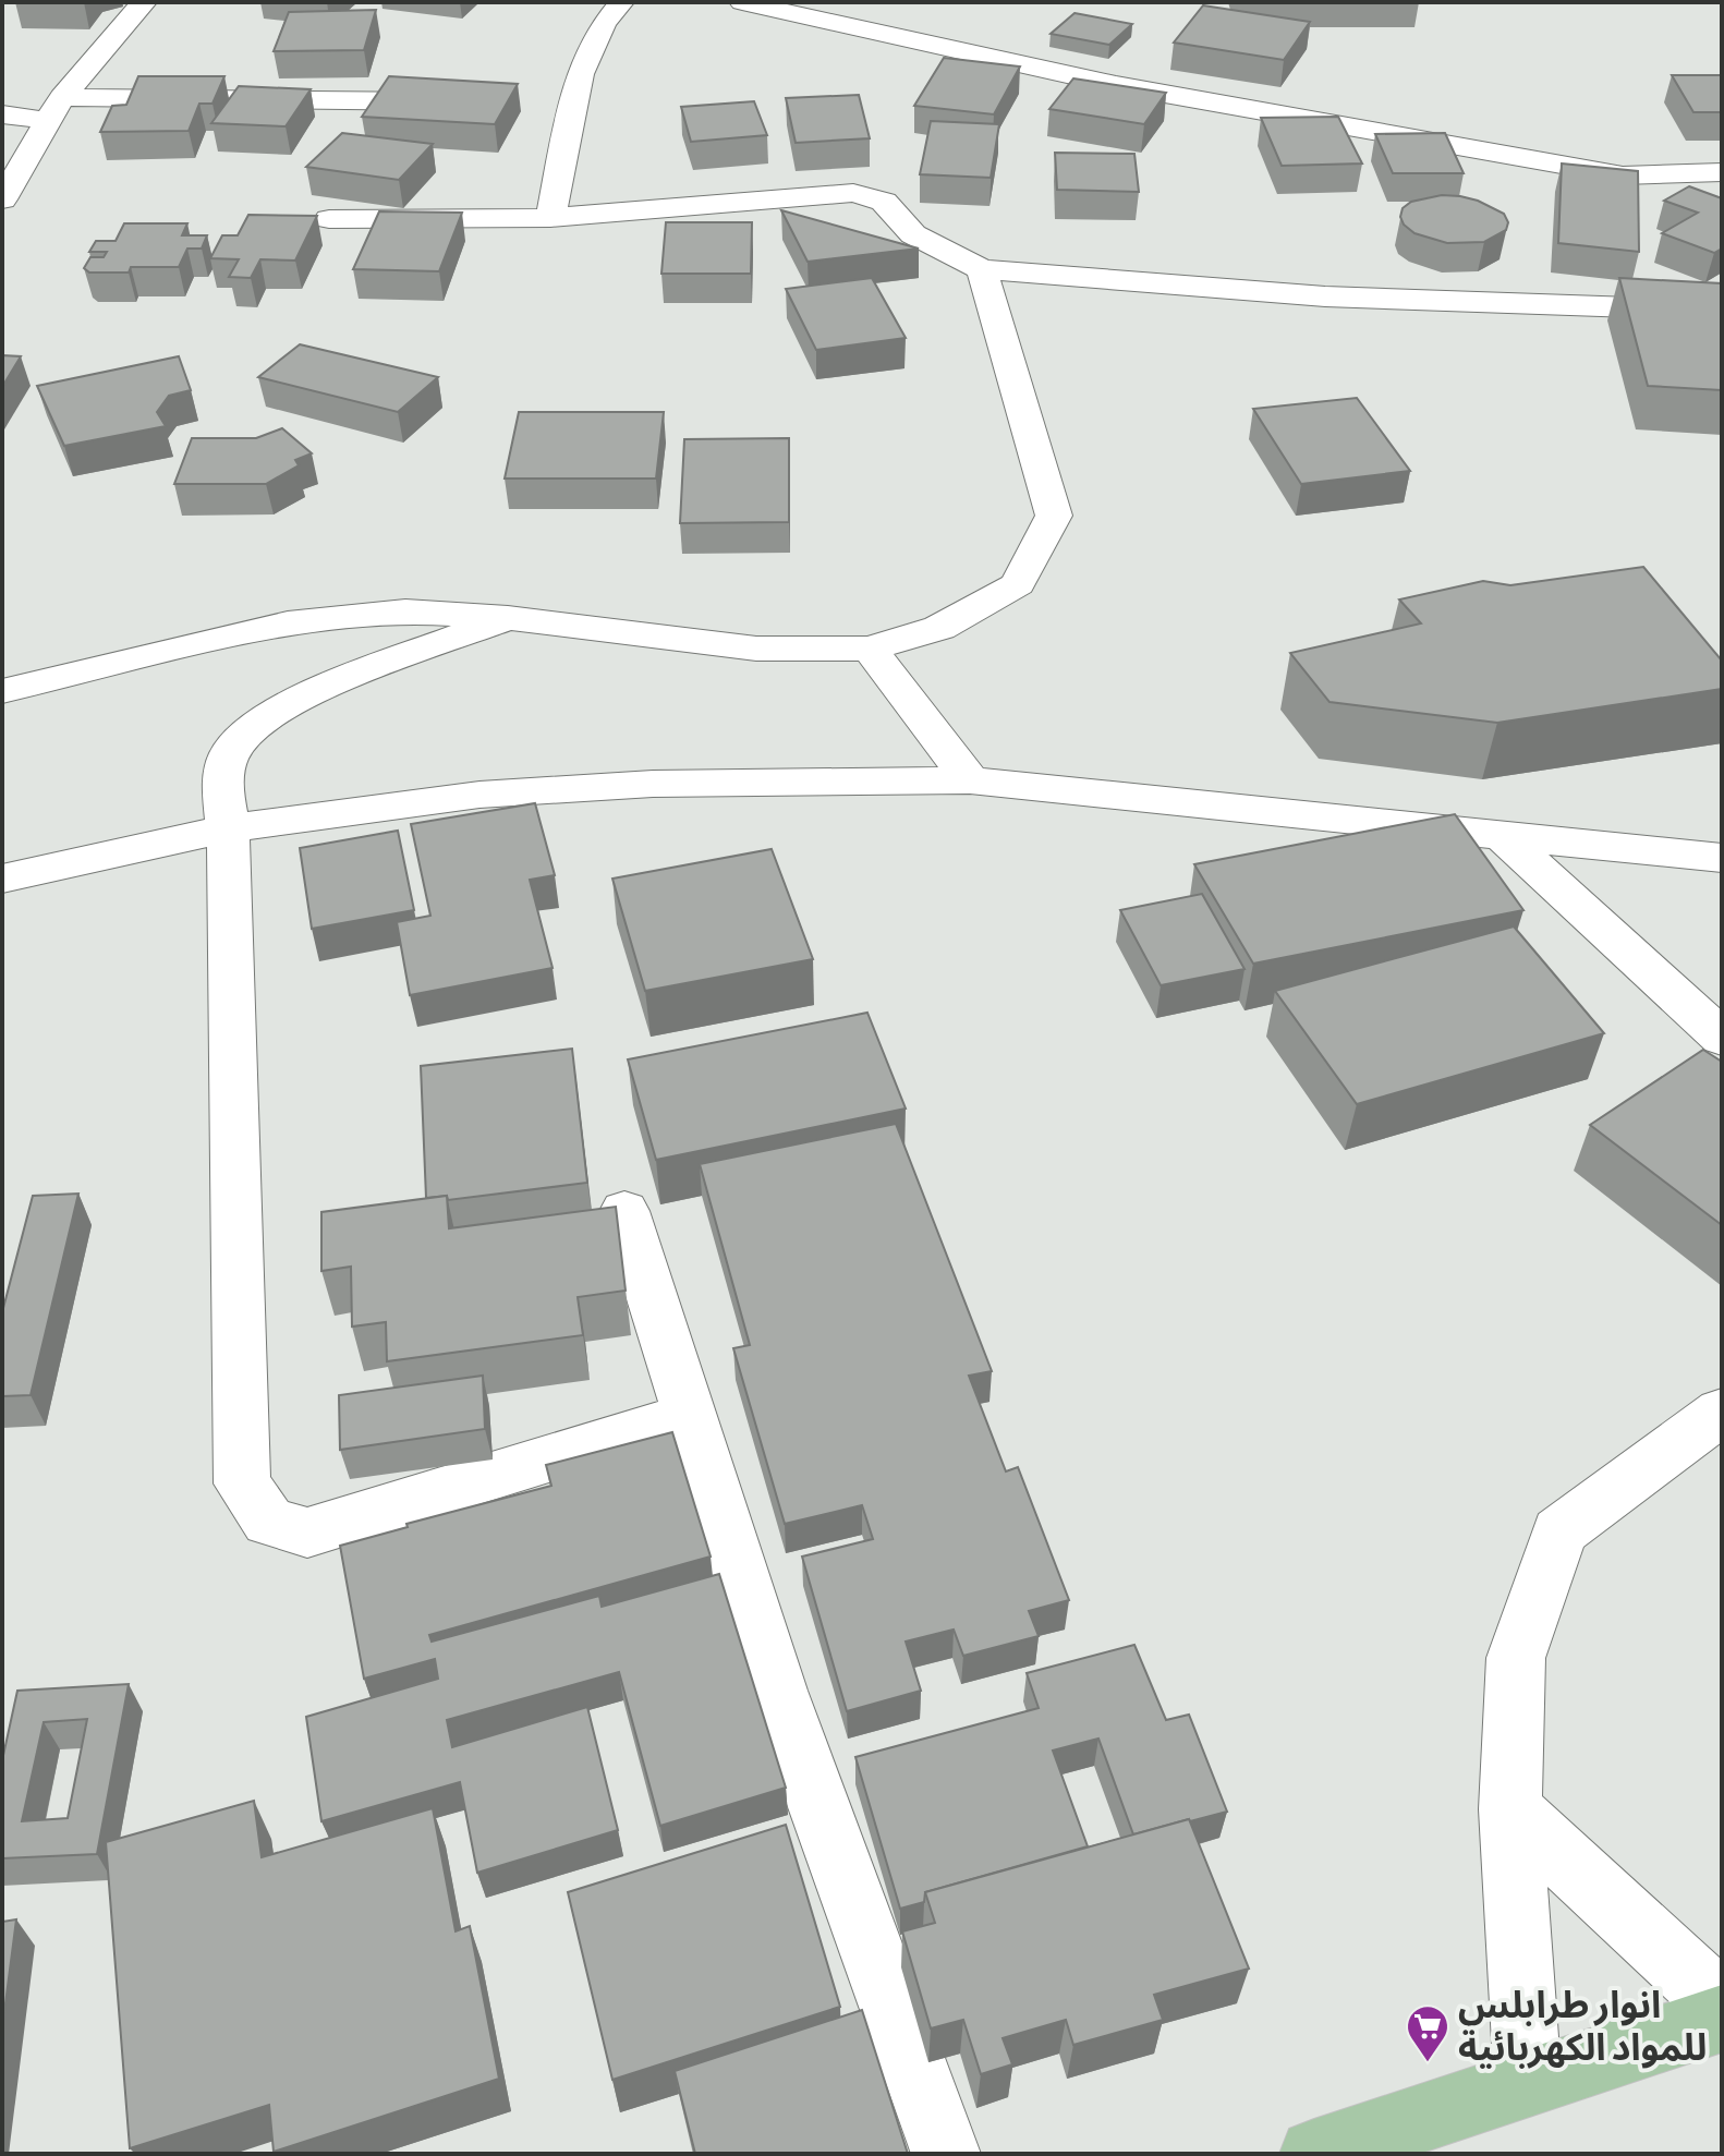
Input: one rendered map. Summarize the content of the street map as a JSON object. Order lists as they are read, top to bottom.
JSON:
{
  "places": {
    "supermarket": ["انوار طرابلس للمواد الكهربائية"]
  }
}
